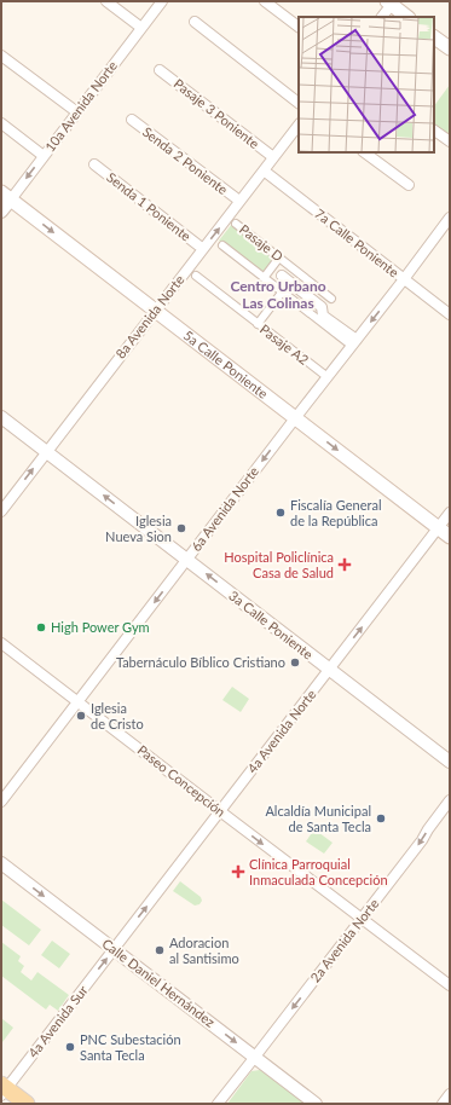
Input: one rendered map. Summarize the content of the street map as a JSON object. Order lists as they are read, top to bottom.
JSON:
{
  "streets": {
    "main road": ["5a Calle Poniente"],
    "street": [
      "10a Avenida Norte",
      "Pasaje 3 Poniente",
      "Senda 2 Poniente",
      "Senda 1 Poniente",
      "Pasaje D",
      "7a Calle Poniente",
      "8a Avenida Norte",
      "Pasaje A2",
      "6a Avenida Norte",
      "3a Calle Poniente",
      "4a Avenida Norte",
      "Paseo Concepción",
      "2a Avenida Norte",
      "Calle Daniel Hernández",
      "4a Avenida Sur"
    ]
  },
  "crossings": [
    ["10a Avenida Norte", "5a Calle Poniente"],
    ["Pasaje 3 Poniente", "8a Avenida Norte"],
    ["Senda 2 Poniente", "8a Avenida Norte"],
    ["Senda 1 Poniente", "8a Avenida Norte"],
    ["7a Calle Poniente", "8a Avenida Norte"],
    ["7a Calle Poniente", "6a Avenida Norte"],
    ["8a Avenida Norte", "5a Calle Poniente"],
    ["8a Avenida Norte", "3a Calle Poniente"],
    ["Pasaje A2", "6a Avenida Norte"],
    ["5a Calle Poniente", "6a Avenida Norte"],
    ["5a Calle Poniente", "4a Avenida Norte"],
    ["6a Avenida Norte", "3a Calle Poniente"],
    ["6a Avenida Norte", "Paseo Concepción"],
    ["3a Calle Poniente", "4a Avenida Norte"],
    ["4a Avenida Norte", "Paseo Concepción"],
    ["4a Avenida Norte", "Calle Daniel Hernández"],
    ["4a Avenida Norte", "4a Avenida Sur"],
    ["Paseo Concepción", "2a Avenida Norte"],
    ["2a Avenida Norte", "Calle Daniel Hernández"],
    ["Calle Daniel Hernández", "4a Avenida Sur"]
  ],
  "one_way": [
    "5a Calle Poniente",
    "6a Avenida Norte",
    "3a Calle Poniente",
    "4a Avenida Norte",
    "2a Avenida Norte",
    "Calle Daniel Hernández",
    "4a Avenida Sur"
  ],
  "districts": ["Centro Urbano Las Colinas"],
  "places": {
    "other": [
      "Fiscalía General de la República",
      "Iglesia Nueva Sion",
      "High Power Gym",
      "Tabernáculo Bíblico Cristiano",
      "Iglesia de Cristo",
      "Alcaldía Municipal de Santa Tecla",
      "Adoracion al Santisimo",
      "PNC Subestación Santa Tecla"
    ],
    "health": ["Hospital Policlínica Casa de Salud", "Clínica Parroquial Inmaculada Concepción"]
  }
}
